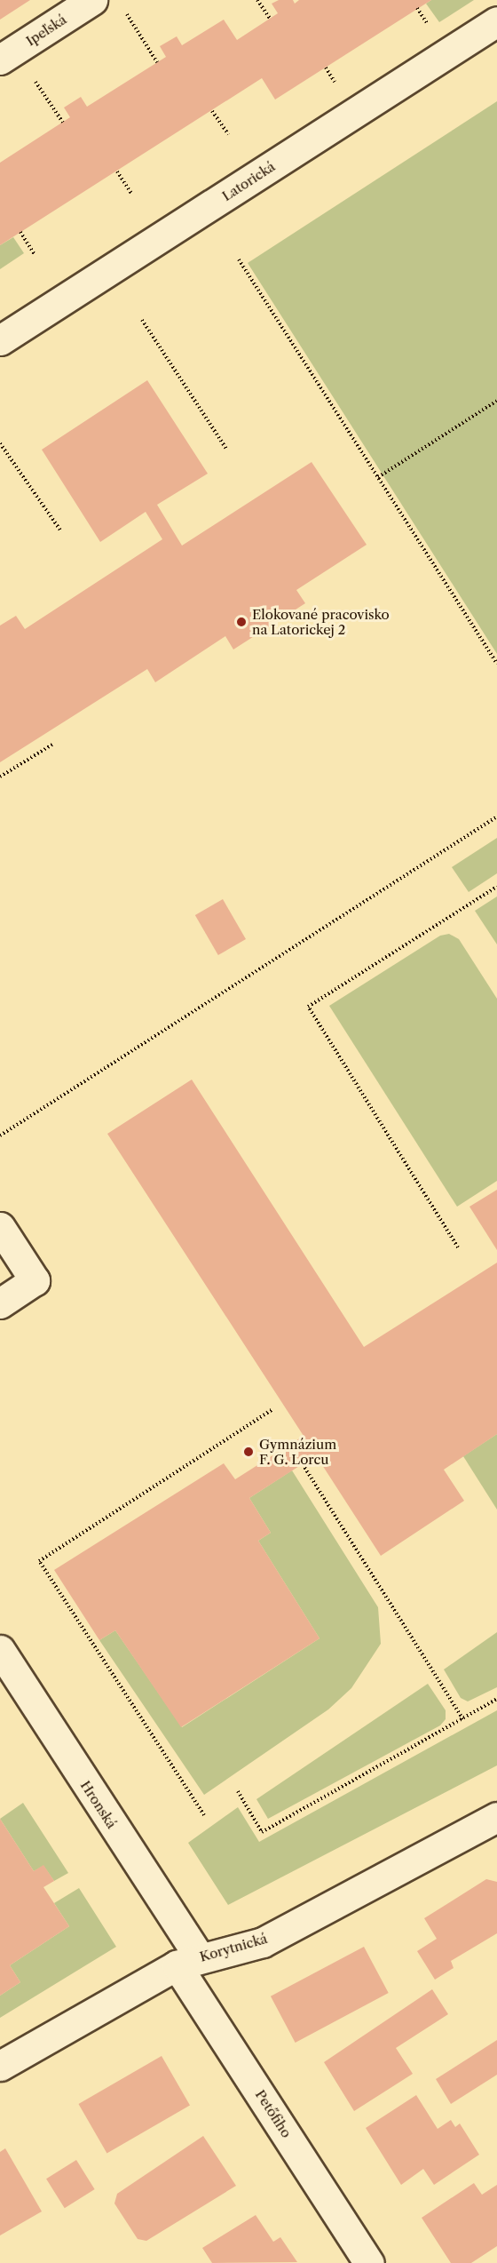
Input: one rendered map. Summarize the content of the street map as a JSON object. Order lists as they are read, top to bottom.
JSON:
{
  "streets": {
    "street": [
      "Ipeľská",
      "Latorická",
      "Hronská",
      "Korytnická",
      "Petőfiho"
    ]
  },
  "crossings": [
    ["Hronská", "Korytnická"],
    ["Hronská", "Petőfiho"],
    ["Korytnická", "Petőfiho"]
  ],
  "places": ["Elokované pracovisko na Latorickej 2", "Gymnázium F. G. Lorcu"]
}
